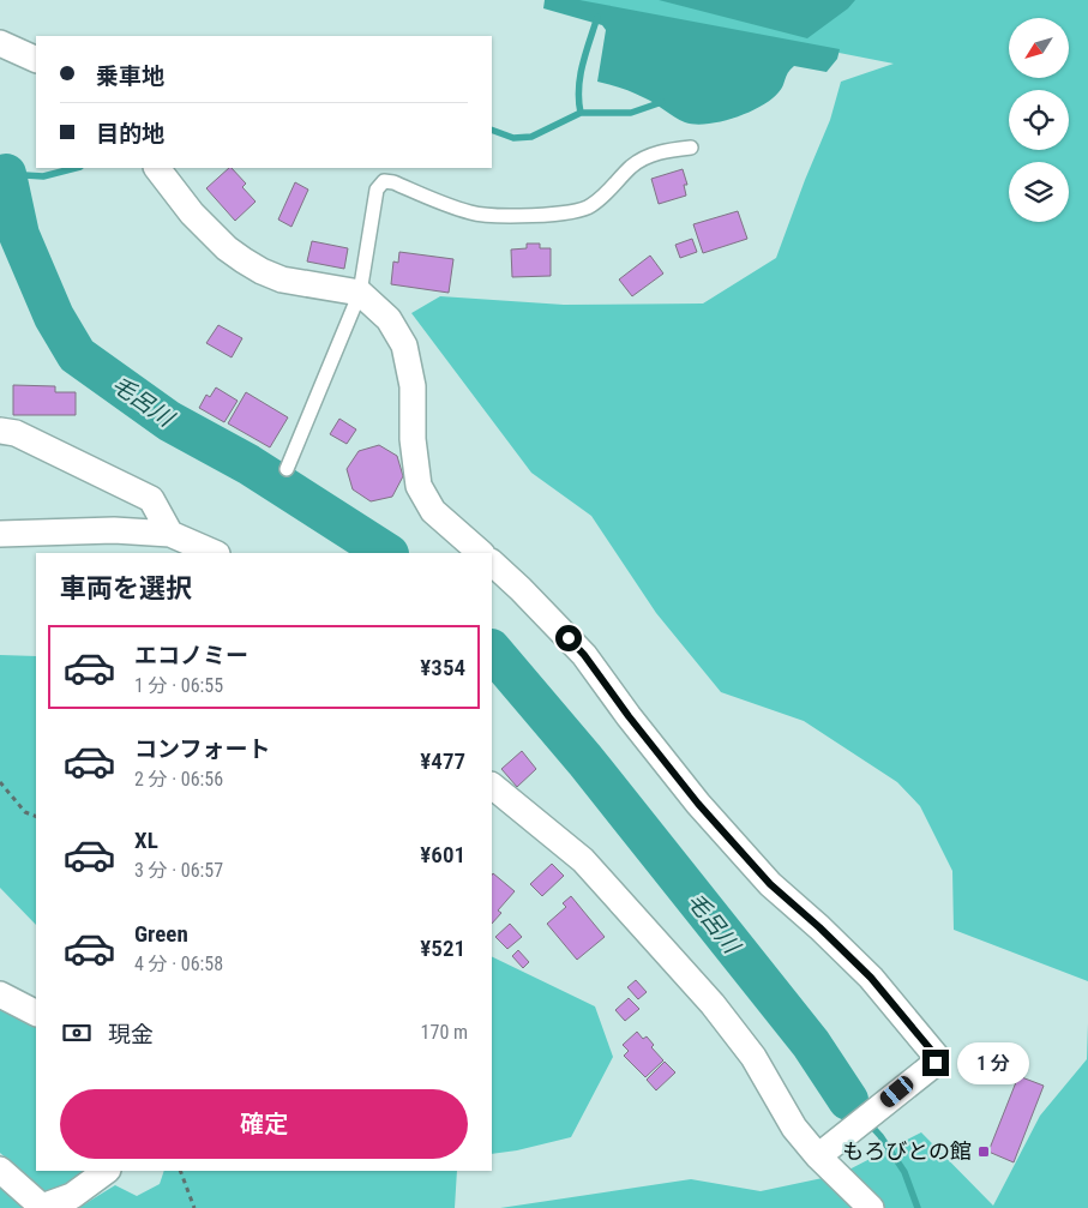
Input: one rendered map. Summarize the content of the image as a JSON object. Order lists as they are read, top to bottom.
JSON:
{
  "water": ["毛呂川"],
  "places": {
    "transit": ["もろびとの館"]
  },
  "north": "bottom left",
  "page": {
    "banner": ["乗車地", "目的地"],
    "heading": "車両を選択",
    "list": [
      {
        "name": "エコノミー",
        "note": "1 分 · 06:55",
        "value": "¥354"
      },
      {
        "name": "コンフォート",
        "note": "2 分 · 06:56",
        "value": "¥477"
      },
      {
        "name": "XL",
        "note": "3 分 · 06:57",
        "value": "¥601"
      },
      {
        "name": "Green",
        "note": "4 分 · 06:58",
        "value": "¥521"
      }
    ],
    "pay": ["現金", "170 m"],
    "bubble": "1 分",
    "buttons": "確定"
  }
}
